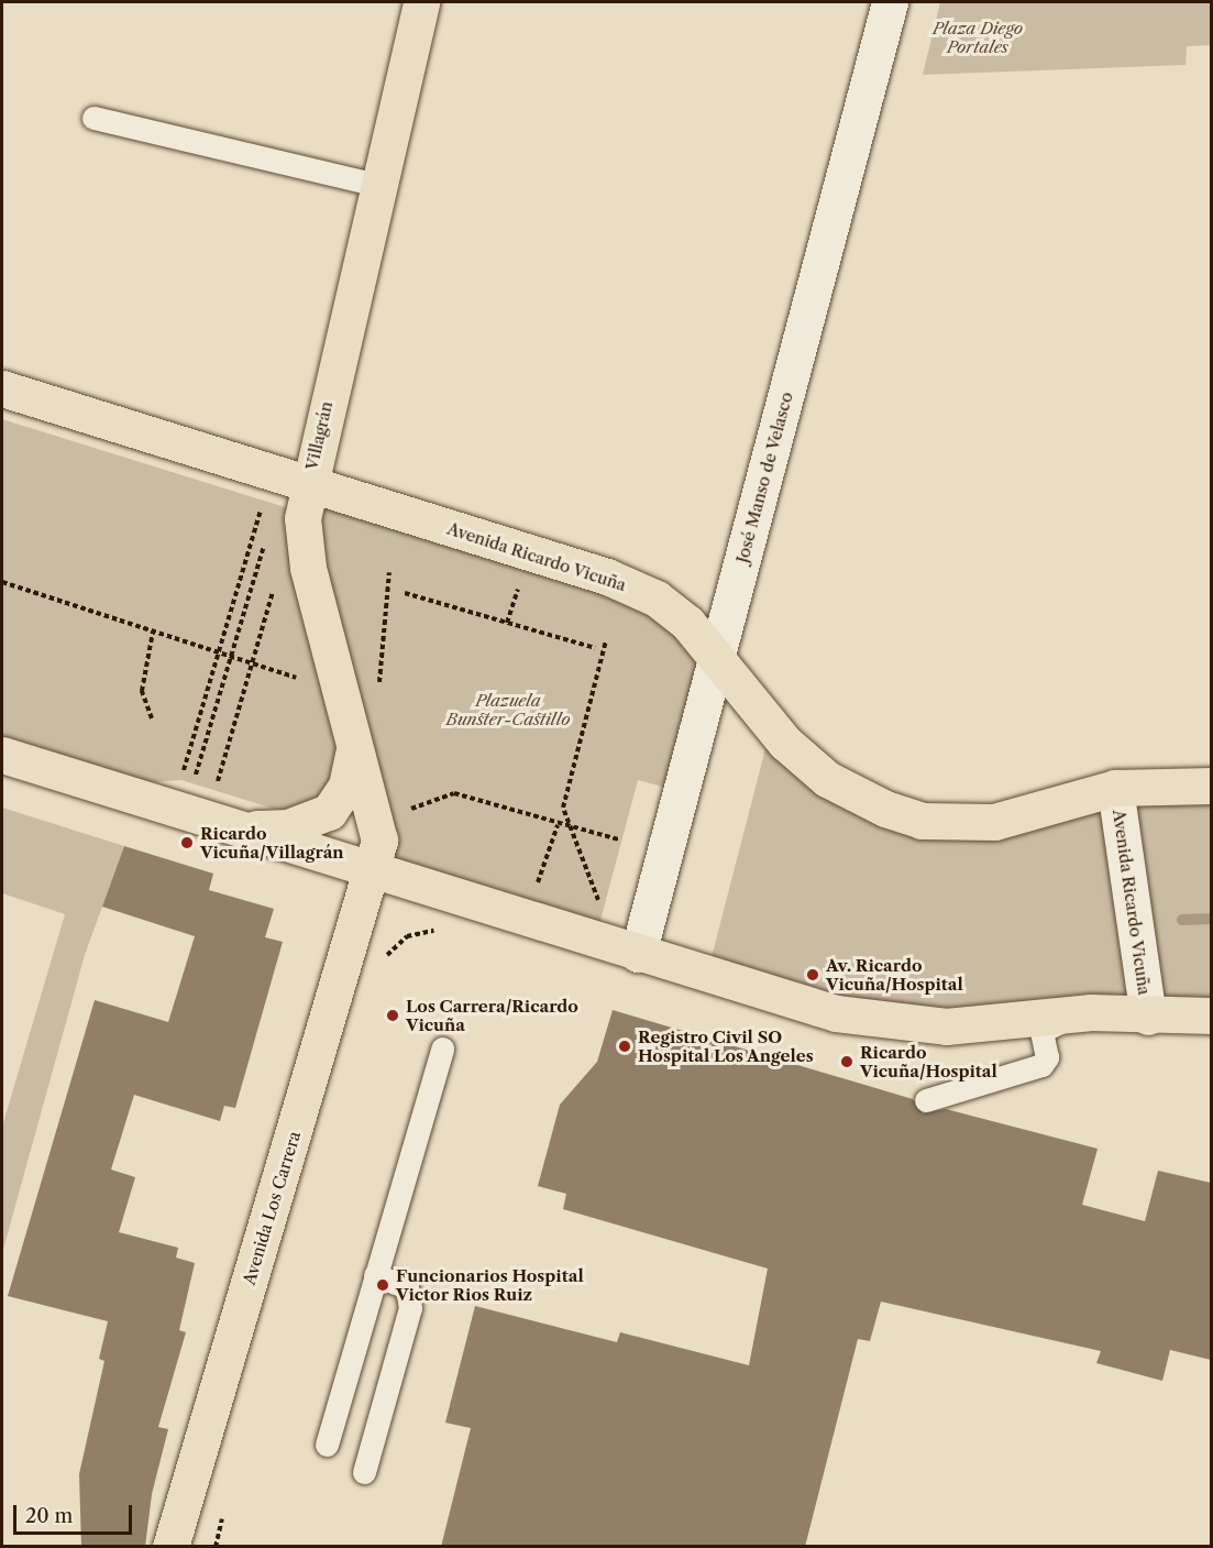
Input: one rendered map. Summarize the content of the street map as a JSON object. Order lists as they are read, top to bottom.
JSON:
{
  "streets": {
    "main road": [
      "Villagrán",
      "José Manso de Velasco",
      "Avenida Ricardo Vicuña",
      "Avenida Los Carrera"
    ]
  },
  "crossings": [
    ["Villagrán", "Avenida Ricardo Vicuña"],
    ["Villagrán", "Avenida Los Carrera"],
    ["José Manso de Velasco", "Avenida Ricardo Vicuña"],
    ["Avenida Ricardo Vicuña", "Avenida Los Carrera"]
  ],
  "parks": ["Plaza Diego Portales", "Plazuela Bunster-Castillo"],
  "places": [
    "Ricardo Vicuña/Villagrán",
    "Av. Ricardo Vicuña/Hospital",
    "Los Carrera/Ricardo Vicuña",
    "Registro Civil SO Hospital Los Angeles",
    "Ricardo Vicuña/Hospital",
    "Funcionarios Hospital Victor Rios Ruiz"
  ],
  "scale_bar": "20 m"
}
